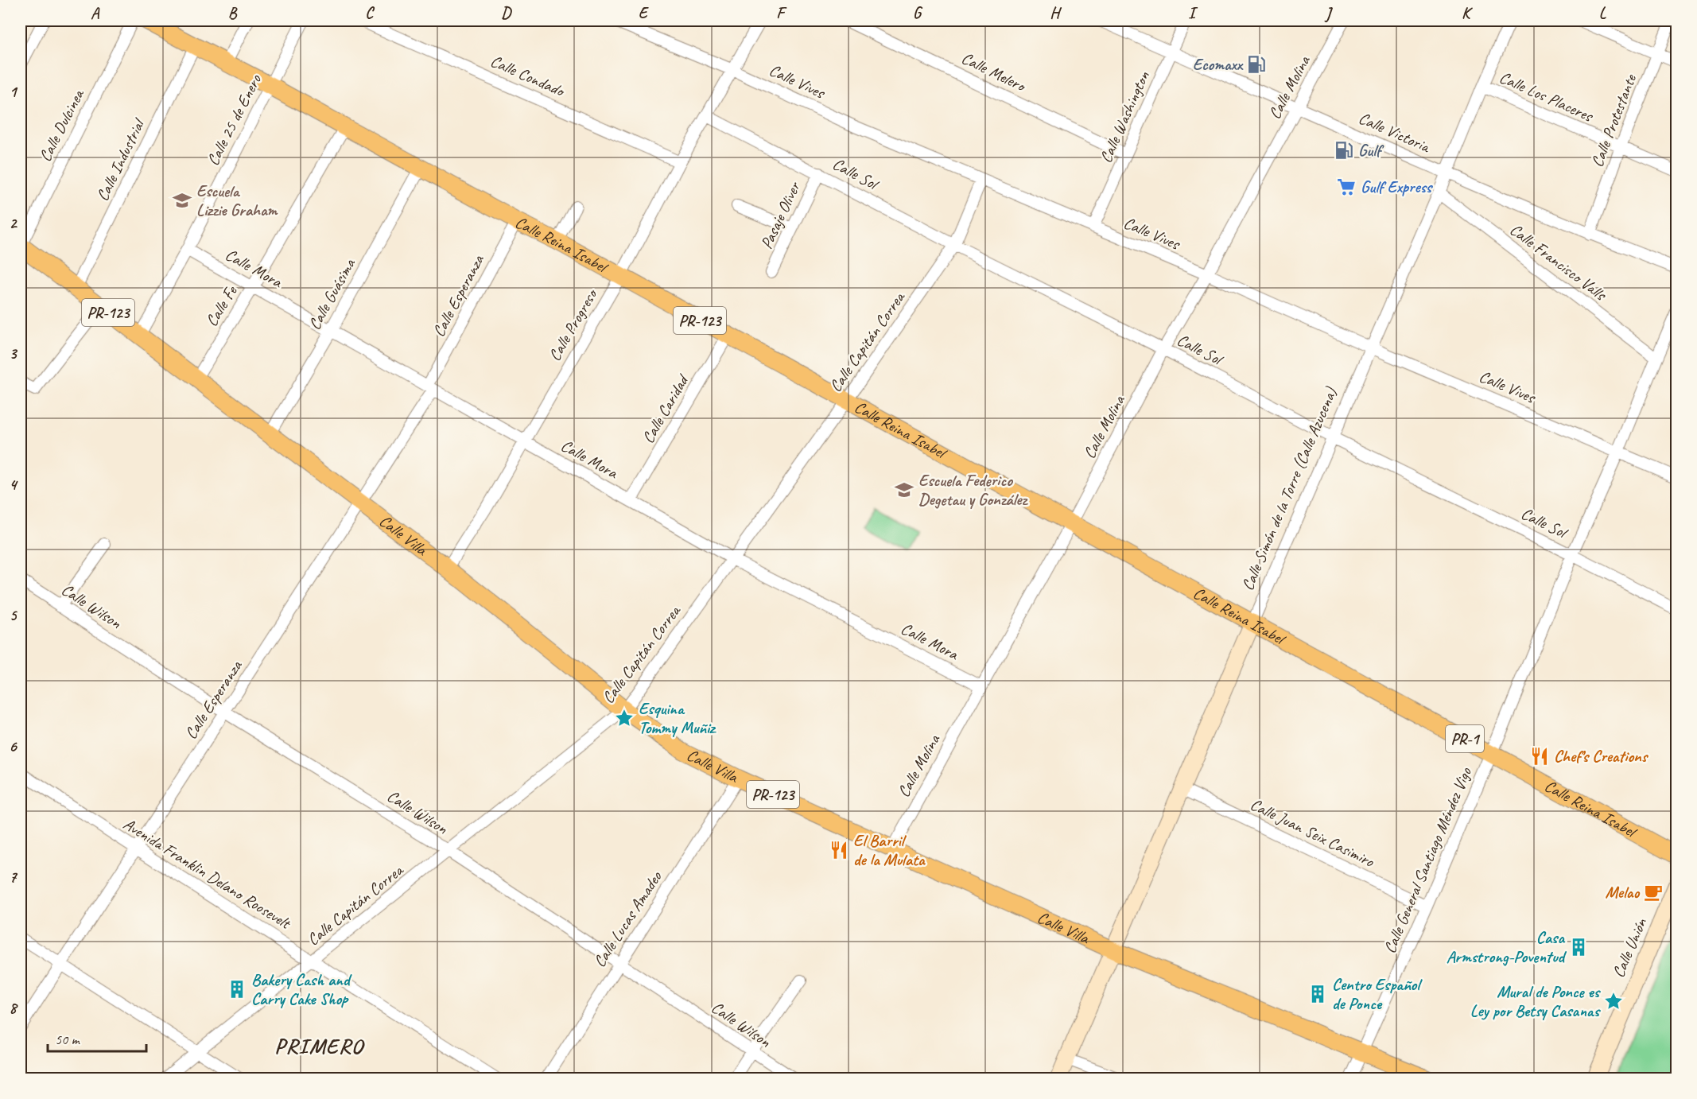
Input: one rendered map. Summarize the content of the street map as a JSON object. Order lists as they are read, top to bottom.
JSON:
{
  "streets": {
    "main road": [
      "Calle Reina Isabel",
      "PR-123",
      "Calle Villa",
      "PR-1"
    ],
    "street": [
      "Calle Melero",
      "Calle Condado",
      "Calle Vives",
      "Calle Molina",
      "Calle Los Placeres",
      "Calle Washington",
      "Calle 25 de Enero",
      "Calle Protestante",
      "Calle Dulcinea",
      "Calle Victoria",
      "Calle Industrial",
      "Calle Sol",
      "Pasaje Oliver",
      "Calle Francisco Valls",
      "Calle Mora",
      "Calle Guásima",
      "Calle Esperanza",
      "Calle Fe",
      "Calle Progreso",
      "Calle Capitán Correa",
      "Calle Caridad",
      "Calle Simón de la Torre (Calle Azucena)",
      "Calle Wilson",
      "Calle Juan Seix Casimiro",
      "Calle General Santiago Méndez Vigo",
      "Avenida Franklin Delano Roosevelt",
      "Calle Lucas Amadeo",
      "Calle Unión"
    ]
  },
  "crossings": [
    ["Calle Melero", "Calle Washington"],
    ["Calle Condado", "Calle Progreso"],
    ["Calle Vives", "Calle Molina"],
    ["Calle Vives", "Calle Washington"],
    ["Calle Vives", "Calle Progreso"],
    ["Calle Vives", "Calle Capitán Correa"],
    ["Calle Vives", "Calle Simón de la Torre (Calle Azucena)"],
    ["Calle Vives", "Calle General Santiago Méndez Vigo"],
    ["Calle Molina", "Calle Victoria"],
    ["Calle Molina", "Calle Sol"],
    ["Calle Molina", "Calle Reina Isabel"],
    ["Calle Molina", "Calle Mora"],
    ["Calle Molina", "Calle Villa"],
    ["Calle Los Placeres", "Calle Protestante"],
    ["Calle Los Placeres", "Calle Simón de la Torre (Calle Azucena)"],
    ["Calle Washington", "Calle Victoria"],
    ["Calle 25 de Enero", "Calle Reina Isabel"],
    ["Calle 25 de Enero", "Calle Mora"],
    ["Calle 25 de Enero", "Calle Villa"],
    ["Calle Protestante", "Calle Victoria"],
    ["Calle Dulcinea", "Calle Villa"],
    ["Calle Victoria", "Calle Simón de la Torre (Calle Azucena)"],
    ["Calle Industrial", "Calle Reina Isabel"],
    ["Calle Industrial", "Calle Villa"],
    ["Calle Sol", "Pasaje Oliver"],
    ["Calle Sol", "Calle Progreso"],
    ["Calle Sol", "Calle Capitán Correa"],
    ["Calle Sol", "Calle Simón de la Torre (Calle Azucena)"],
    ["Calle Sol", "Calle General Santiago Méndez Vigo"],
    ["Calle Reina Isabel", "Calle Guásima"],
    ["Calle Reina Isabel", "Calle Esperanza"],
    ["Calle Reina Isabel", "Calle Fe"],
    ["Calle Reina Isabel", "Calle Progreso"],
    ["Calle Reina Isabel", "Calle Capitán Correa"],
    ["Calle Reina Isabel", "Calle Caridad"],
    ["Calle Reina Isabel", "Calle Simón de la Torre (Calle Azucena)"],
    ["Calle Reina Isabel", "Calle General Santiago Méndez Vigo"],
    ["Calle Francisco Valls", "Calle Simón de la Torre (Calle Azucena)"],
    ["Calle Francisco Valls", "Calle General Santiago Méndez Vigo"],
    ["Calle Mora", "Calle Guásima"],
    ["Calle Mora", "Calle Esperanza"],
    ["Calle Mora", "Calle Fe"],
    ["Calle Mora", "Calle Progreso"],
    ["Calle Mora", "Calle Capitán Correa"],
    ["Calle Mora", "Calle Caridad"],
    ["Calle Guásima", "Calle Villa"],
    ["Calle Esperanza", "Calle Villa"],
    ["Calle Esperanza", "Calle Wilson"],
    ["Calle Esperanza", "Avenida Franklin Delano Roosevelt"],
    ["Calle Fe", "Calle Villa"],
    ["Calle Progreso", "Calle Villa"],
    ["Calle Capitán Correa", "Calle Villa"],
    ["Calle Capitán Correa", "Calle Wilson"],
    ["Calle Capitán Correa", "Avenida Franklin Delano Roosevelt"],
    ["Calle Simón de la Torre (Calle Azucena)", "Calle Villa"],
    ["Calle Simón de la Torre (Calle Azucena)", "Calle Juan Seix Casimiro"],
    ["Calle Villa", "Calle General Santiago Méndez Vigo"],
    ["Calle Villa", "Calle Lucas Amadeo"],
    ["Calle Wilson", "Calle Lucas Amadeo"],
    ["Calle Juan Seix Casimiro", "Calle General Santiago Méndez Vigo"]
  ],
  "districts": ["PRIMERO"],
  "places": {
    "fuel station": ["Ecomaxx", "Gulf"],
    "supermarket": ["Gulf Express"],
    "school or university": ["Escuela Lizzie Graham", "Escuela Federico Degetau y González"],
    "place": ["Esquina Tommy Muñiz", "Mural de Ponce es Ley por Betsy Casanas"],
    "restaurant": ["Chef’s Creations", "El Barril de la Mulata"],
    "cafe": ["Melao"],
    "building": ["Casa Armstrong-Poventud", "Bakery Cash and Carry Cake Shop", "Centro Español de Ponce"]
  },
  "scale_bar": "50 m",
  "grid": {
    "columns": [
      "A",
      "B",
      "C",
      "D",
      "E",
      "F",
      "G",
      "H",
      "I",
      "J",
      "K",
      "L"
    ],
    "rows": [
      "1",
      "2",
      "3",
      "4",
      "5",
      "6",
      "7",
      "8"
    ]
  }
}
